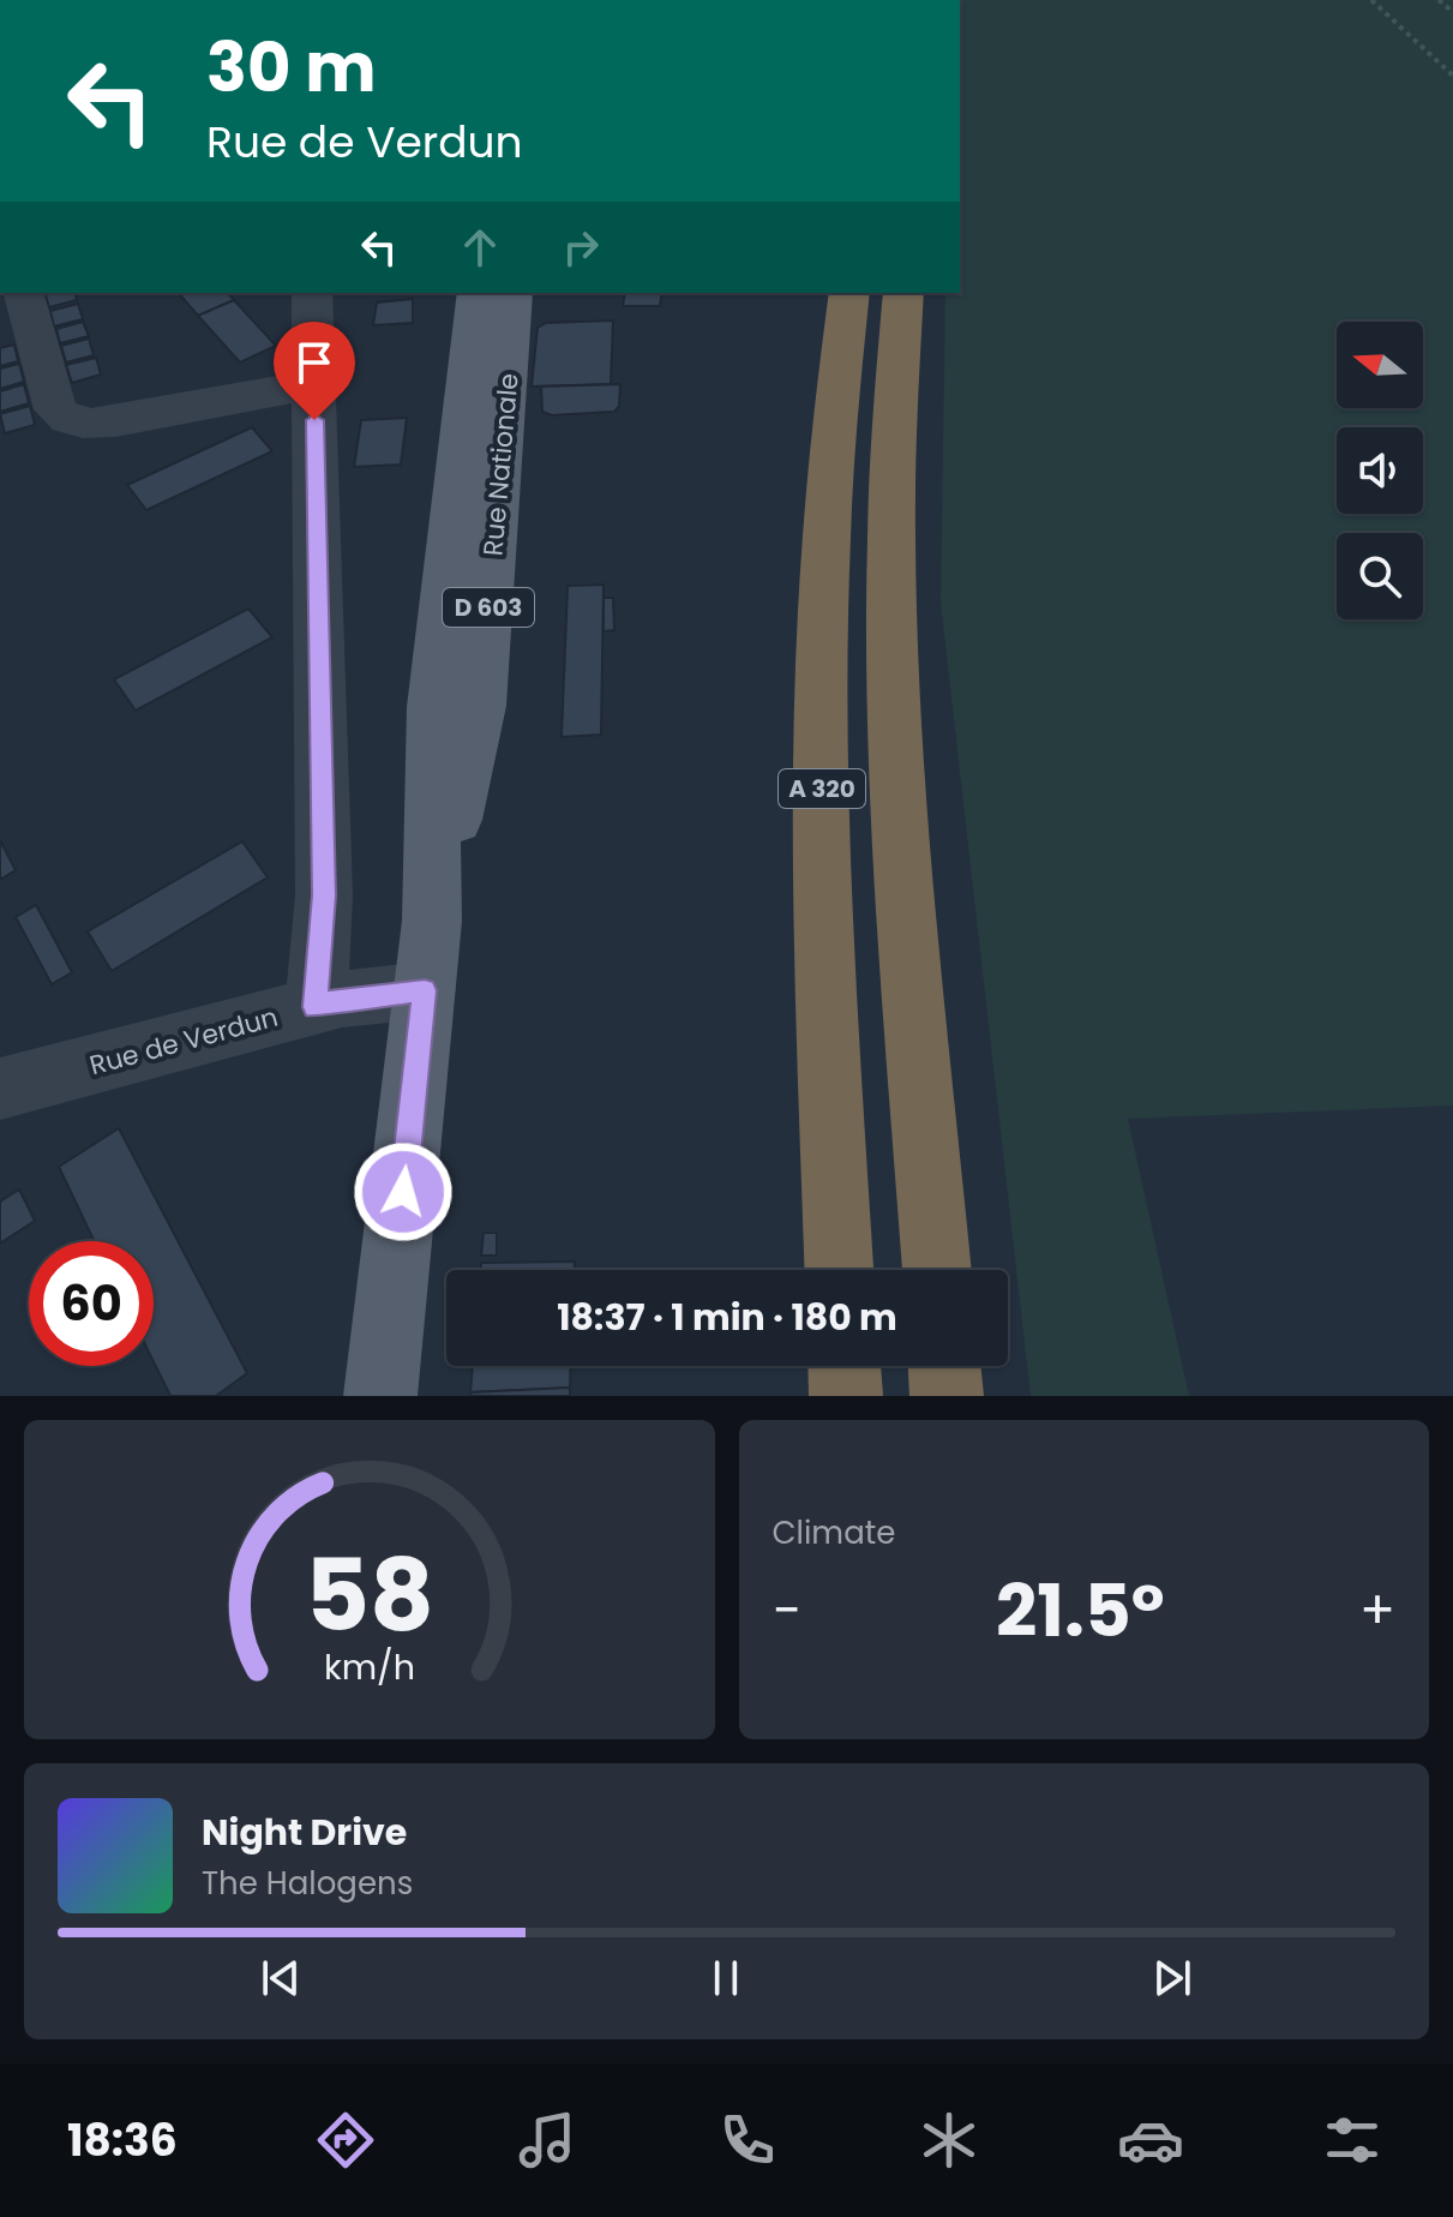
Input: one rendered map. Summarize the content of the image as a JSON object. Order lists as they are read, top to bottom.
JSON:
{
  "streets": {
    "highway": ["A 320"],
    "main road": ["Rue Nationale", "D 603"],
    "street": ["Rue de Verdun"]
  },
  "crossings": [
    ["Rue Nationale", "Rue de Verdun"]
  ],
  "north": "left",
  "page": {
    "turn": ["30 m", "Rue de Verdun"],
    "limit": "60",
    "trip": "18:37 · 1 min · 180 m",
    "tile": "Climate",
    "heat": ["−", "21.5°", "+"],
    "song": ["Night Drive", "The Halogens"],
    "tabs": "18:36",
    "gauge": ["58", "km/h"]
  }
}
